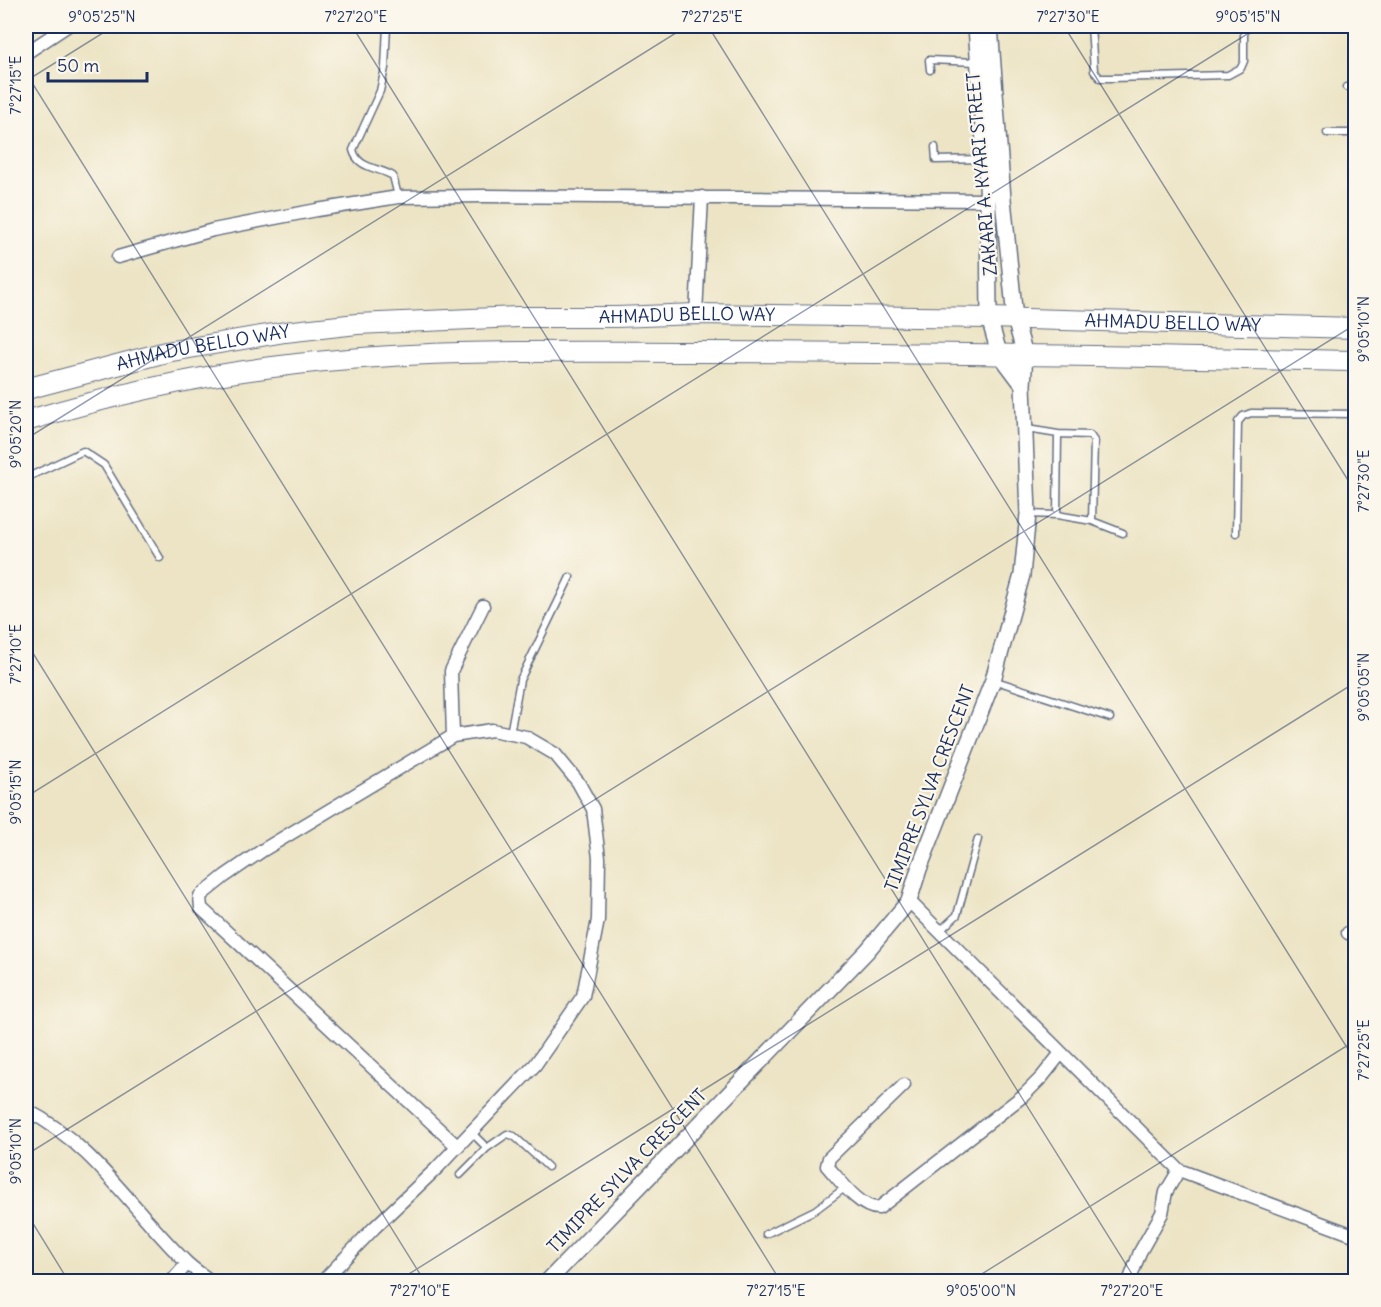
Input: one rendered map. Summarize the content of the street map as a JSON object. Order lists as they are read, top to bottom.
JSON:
{
  "streets": {
    "main road": ["AHMADU BELLO WAY"],
    "street": ["ZAKARI A. KYARI STREET", "TIMIPRE SYLVA CRESCENT"]
  },
  "crossings": [
    ["ZAKARI A. KYARI STREET", "AHMADU BELLO WAY"],
    ["ZAKARI A. KYARI STREET", "TIMIPRE SYLVA CRESCENT"],
    ["AHMADU BELLO WAY", "TIMIPRE SYLVA CRESCENT"]
  ],
  "scale_bar": "50 m",
  "coordinates": [
    "9°05'25\"N",
    "7°27'20\"E",
    "7°27'25\"E",
    "7°27'30\"E",
    "9°05'15\"N",
    "7°27'15\"E",
    "9°05'10\"N",
    "9°05'20\"N",
    "7°27'10\"E",
    "9°05'05\"N",
    "9°05'00\"N"
  ]
}
